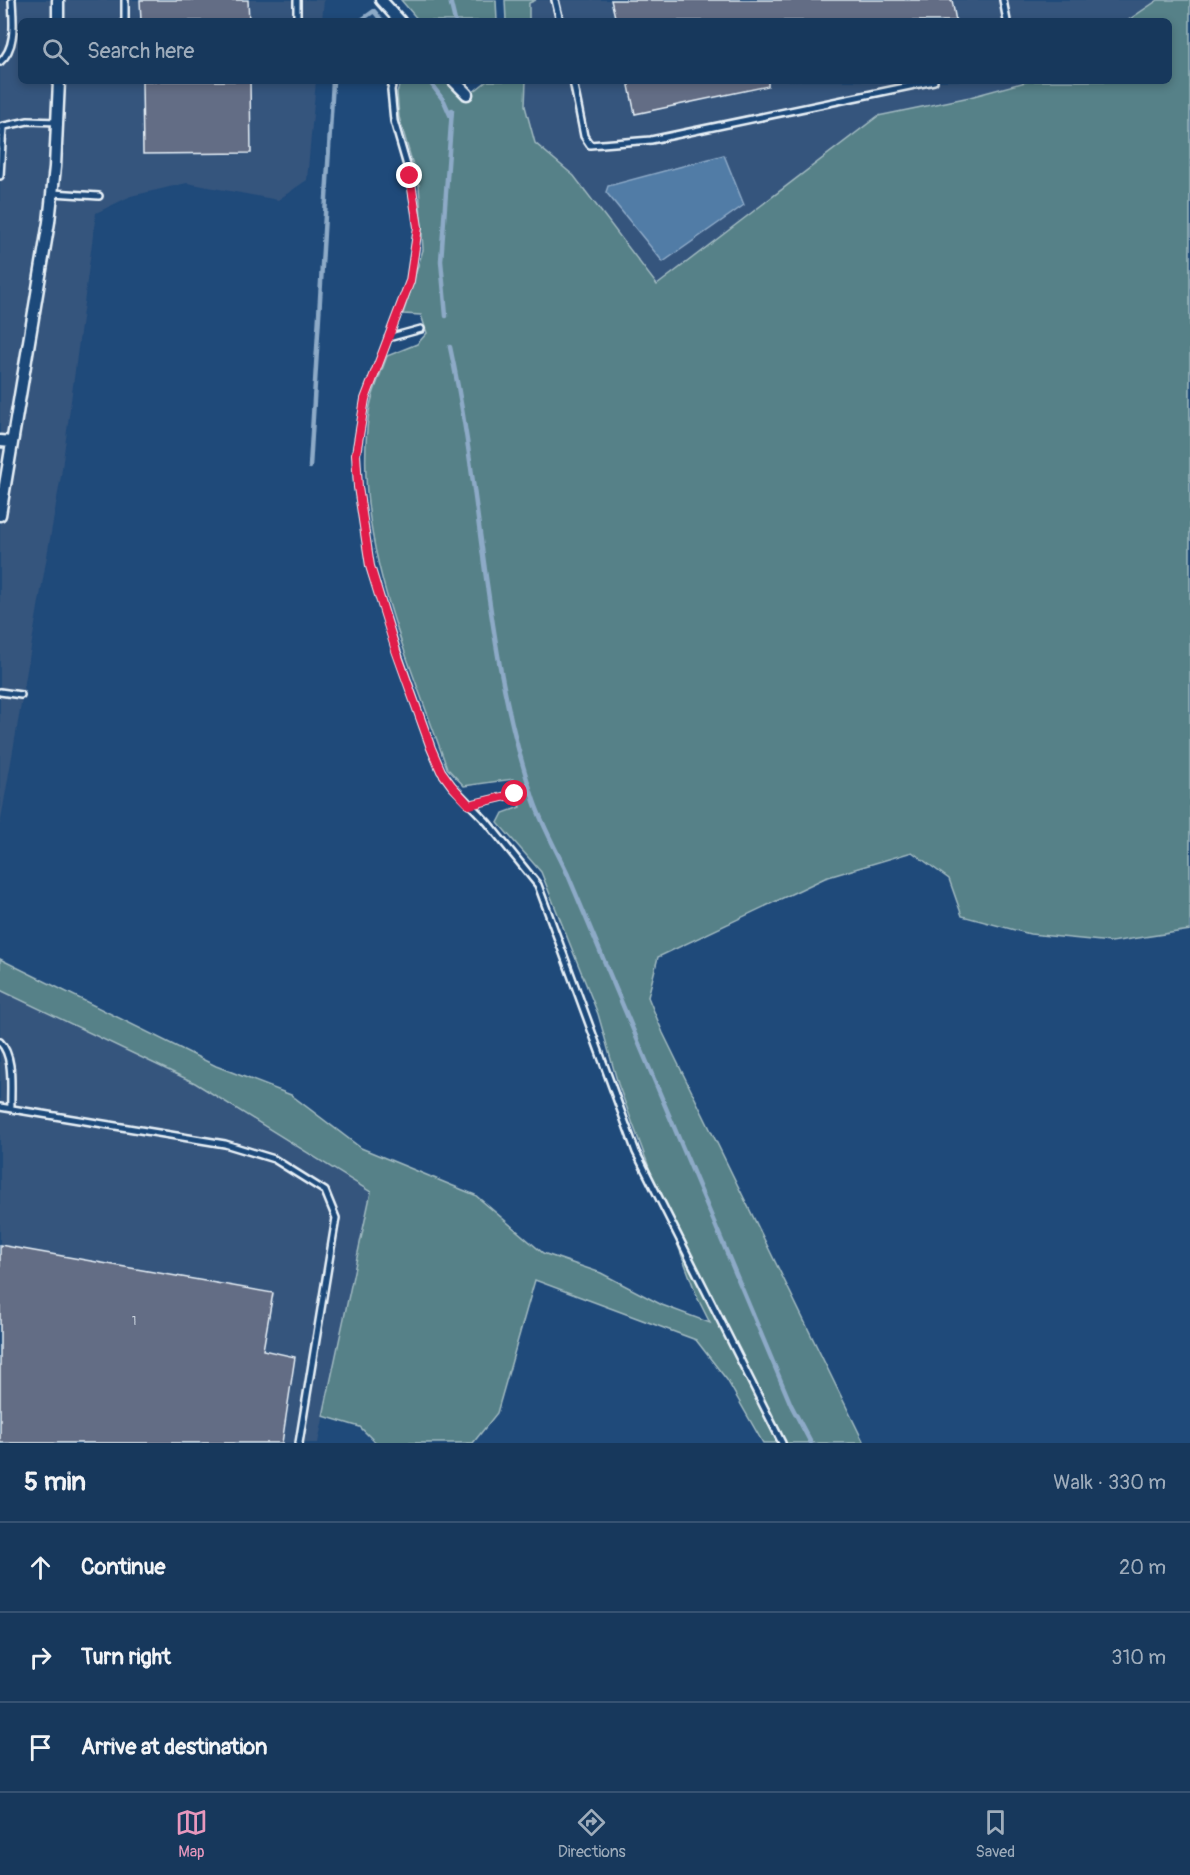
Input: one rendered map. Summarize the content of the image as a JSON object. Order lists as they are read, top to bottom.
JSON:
{
  "house_numbers": ["1"],
  "page": {
    "search": "Search here",
    "heading": ["5 min", "Walk · 330 m"],
    "list": [
      ["Continue", "20 m"],
      ["Turn right", "310 m"],
      "Arrive at destination"
    ],
    "nav": ["Map", "Directions", "Saved"]
  }
}
